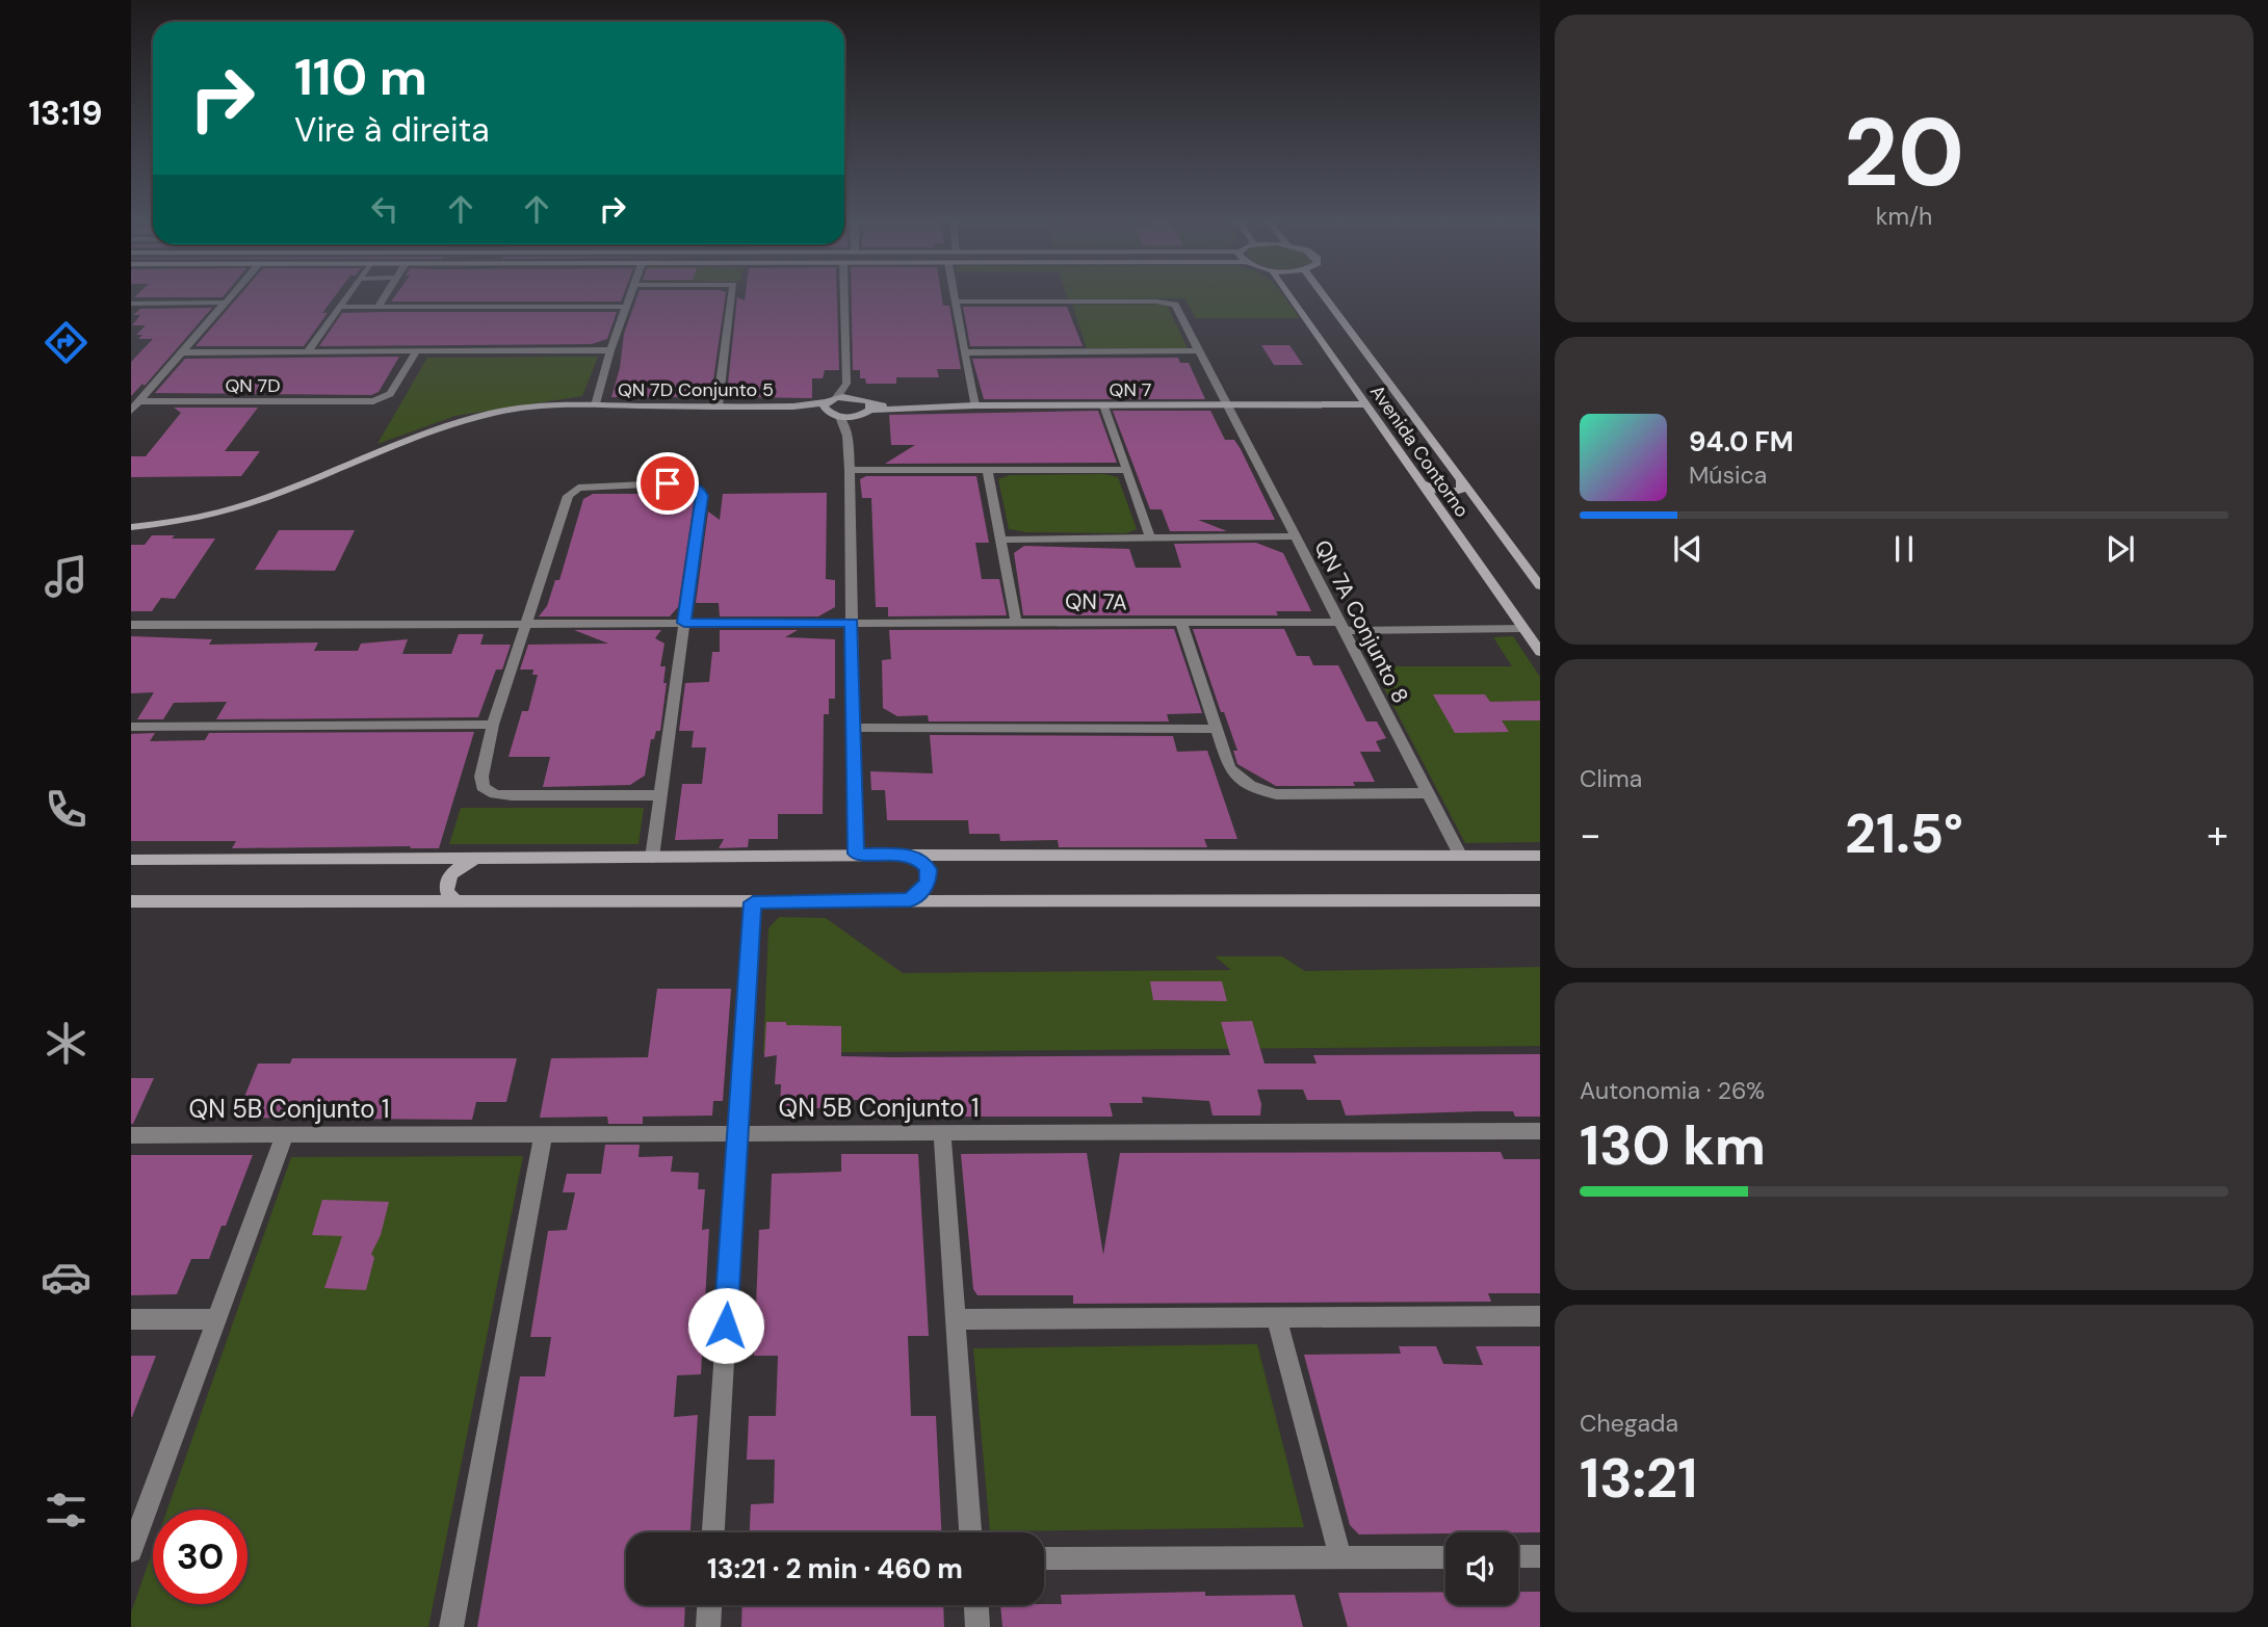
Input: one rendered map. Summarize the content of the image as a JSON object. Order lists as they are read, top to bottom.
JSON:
{
  "streets": {
    "main road": ["QN 7D Conjunto 5", "QN 7", "Avenida Contorno"],
    "street": [
      "QN 7D",
      "QN 7A",
      "QN 7A Conjunto 8",
      "QN 5B Conjunto 1"
    ]
  },
  "crossings": [
    ["QN 7", "Avenida Contorno"],
    ["QN 7", "QN 7A Conjunto 8"],
    ["Avenida Contorno", "QN 7A"],
    ["QN 7A", "QN 7A Conjunto 8"]
  ],
  "page": {
    "tabs": "13:19",
    "tile": [
      ["20", "km/h"],
      "Clima",
      ["Autonomia · 26%", "130 km"],
      ["Chegada", "13:21"]
    ],
    "turn": ["110 m", "Vire à direita"],
    "song": ["94.0 FM", "Música"],
    "heat": ["−", "21.5°", "+"],
    "limit": "30",
    "trip": "13:21 · 2 min · 460 m"
  }
}
